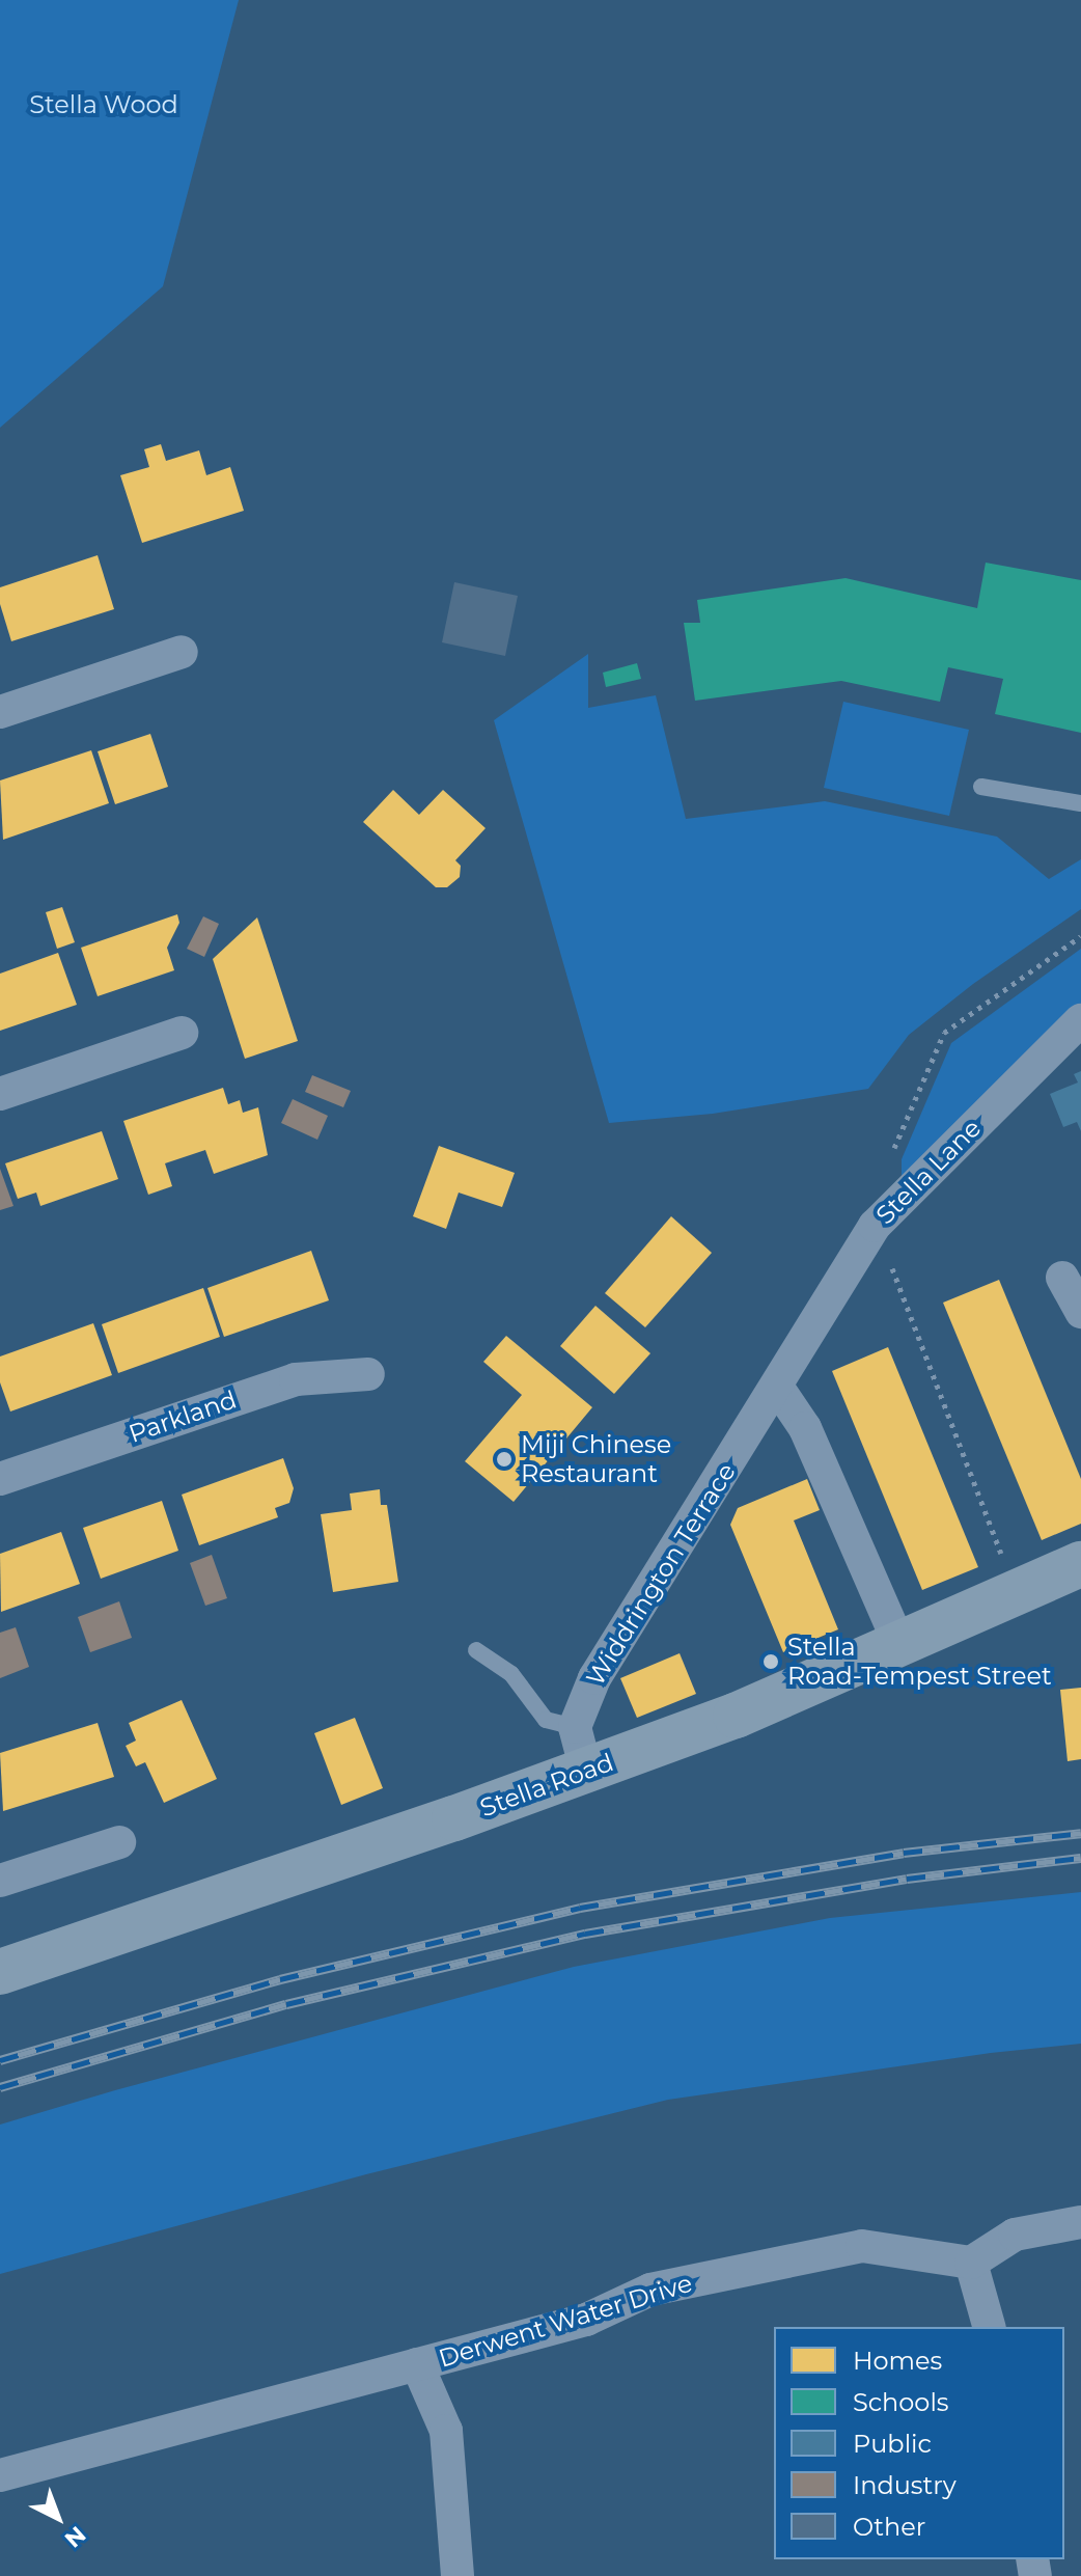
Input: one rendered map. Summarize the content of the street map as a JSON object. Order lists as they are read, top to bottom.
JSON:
{
  "streets": {
    "main road": ["Stella Road"],
    "street": [
      "Stella Lane",
      "Parkland",
      "Widdrington Terrace",
      "Derwent Water Drive"
    ]
  },
  "crossings": [
    ["Stella Lane", "Widdrington Terrace"]
  ],
  "parks": ["Stella Wood"],
  "places": ["Miji Chinese Restaurant", "Stella Road-Tempest Street"],
  "legend": [
    "Homes",
    "Schools",
    "Public",
    "Industry",
    "Other"
  ],
  "north": "bottom right"
}
